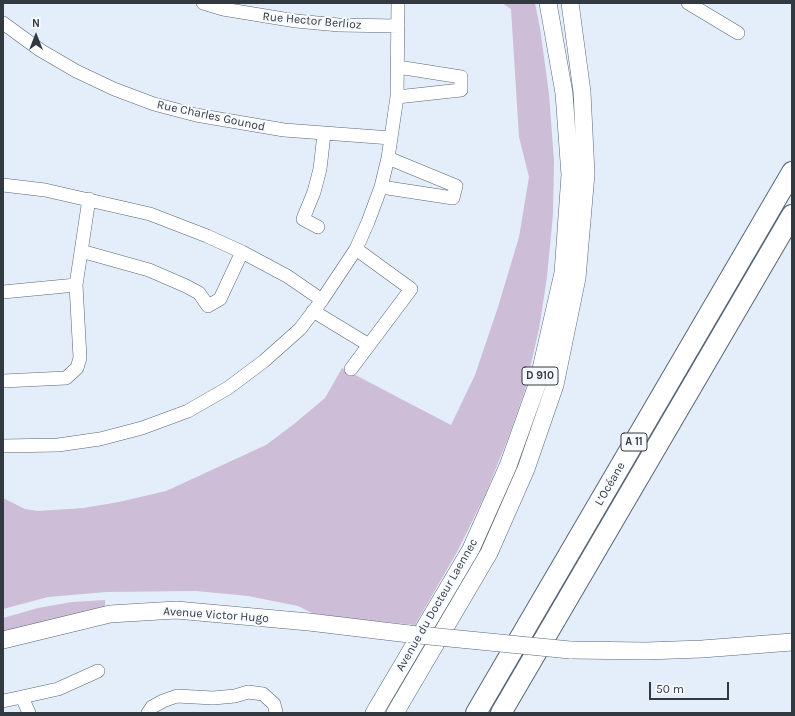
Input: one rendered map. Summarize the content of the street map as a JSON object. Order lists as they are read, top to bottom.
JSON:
{
  "streets": {
    "highway": ["A 11", "L’Océane"],
    "main road": ["D 910", "Avenue du Docteur Laennec", "Avenue Victor Hugo"],
    "street": ["Rue Hector Berlioz", "Rue Charles Gounod"]
  },
  "scale_bar": "50 m",
  "north": "top"
}
